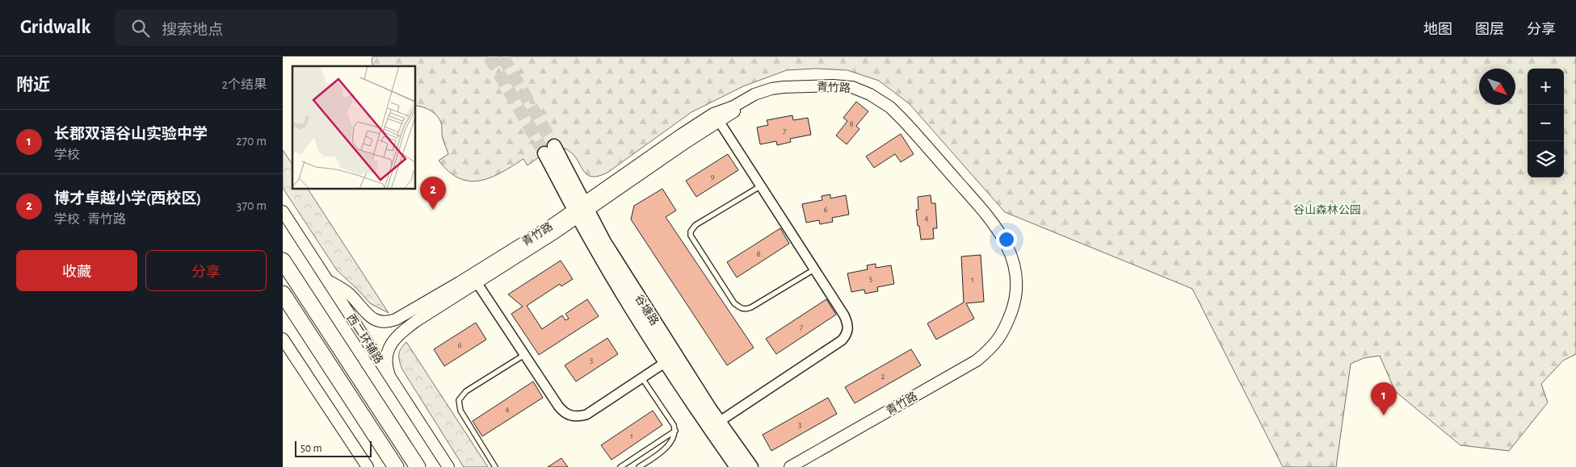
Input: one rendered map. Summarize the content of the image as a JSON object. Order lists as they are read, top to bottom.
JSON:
{
  "streets": {
    "main road": ["谷塘路"],
    "street": ["青竹路", "西二环辅路"]
  },
  "crossings": [
    ["青竹路", "谷塘路"],
    ["青竹路", "西二环辅路"]
  ],
  "parks": ["谷山森林公园"],
  "house_numbers": [
    "8",
    "7",
    "9",
    "6",
    "4",
    "8",
    "5",
    "1",
    "7",
    "6",
    "3",
    "2",
    "4",
    "3",
    "1"
  ],
  "scale_bar": "50 m",
  "north": "bottom right",
  "page": {
    "header": "Gridwalk",
    "search": "搜索地点",
    "nav": ["地图", "图层", "分享"],
    "heading": ["附近", "2个结果"],
    "map_buttons": ["+", "−"],
    "list": [
      {
        "mark": "1",
        "name": "长郡双语谷山实验中学",
        "note": "学校",
        "value": "270 m"
      },
      {
        "mark": "2",
        "name": "博才卓越小学(西校区)",
        "note": "学校 · 青竹路",
        "value": "370 m"
      }
    ],
    "pins": ["2", "1"],
    "buttons": ["收藏", "分享"],
    "scale": "50 m"
  }
}
